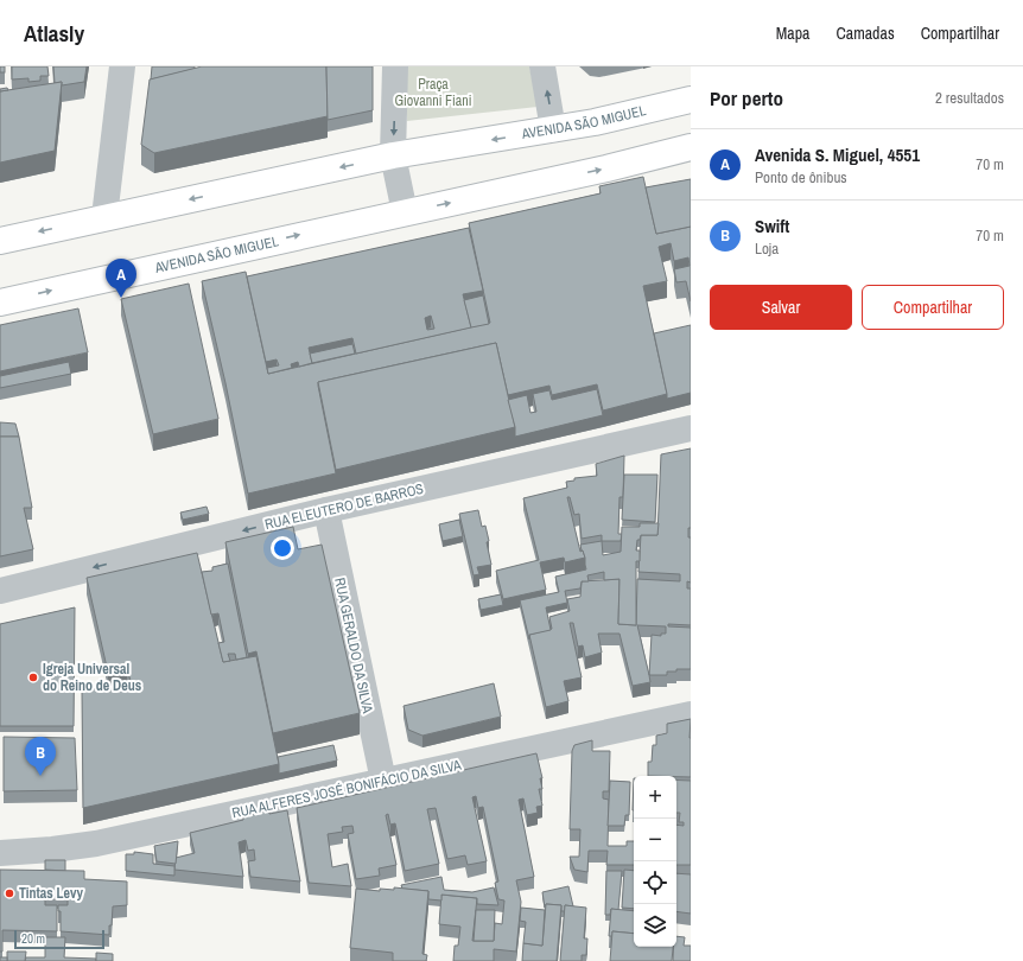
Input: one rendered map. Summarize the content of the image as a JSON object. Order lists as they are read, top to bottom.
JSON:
{
  "streets": {
    "main road": ["AVENIDA SÃO MIGUEL"],
    "street": ["RUA ELEUTERO DE BARROS", "RUA GERALDO DA SILVA", "RUA ALFERES JOSÉ BONIFÁCIO DA SILVA"]
  },
  "crossings": [
    ["RUA ELEUTERO DE BARROS", "RUA GERALDO DA SILVA"],
    ["RUA GERALDO DA SILVA", "RUA ALFERES JOSÉ BONIFÁCIO DA SILVA"]
  ],
  "one_way": ["RUA ELEUTERO DE BARROS"],
  "parks": ["Praça Giovanni Fiani"],
  "places": ["Igreja Universal do Reino de Deus", "Tintas Levy"],
  "scale_bar": "20 m",
  "page": {
    "header": "Atlasly",
    "nav": ["Mapa", "Camadas", "Compartilhar"],
    "heading": ["Por perto", "2 resultados"],
    "list": [
      {
        "mark": "A",
        "name": "Avenida S. Miguel, 4551",
        "note": "Ponto de ônibus",
        "value": "70 m"
      },
      {
        "mark": "B",
        "name": "Swift",
        "note": "Loja",
        "value": "70 m"
      }
    ],
    "pins": ["A", "B"],
    "buttons": ["Salvar", "Compartilhar"],
    "map_buttons": ["+", "−"],
    "scale": "20 m"
  }
}
